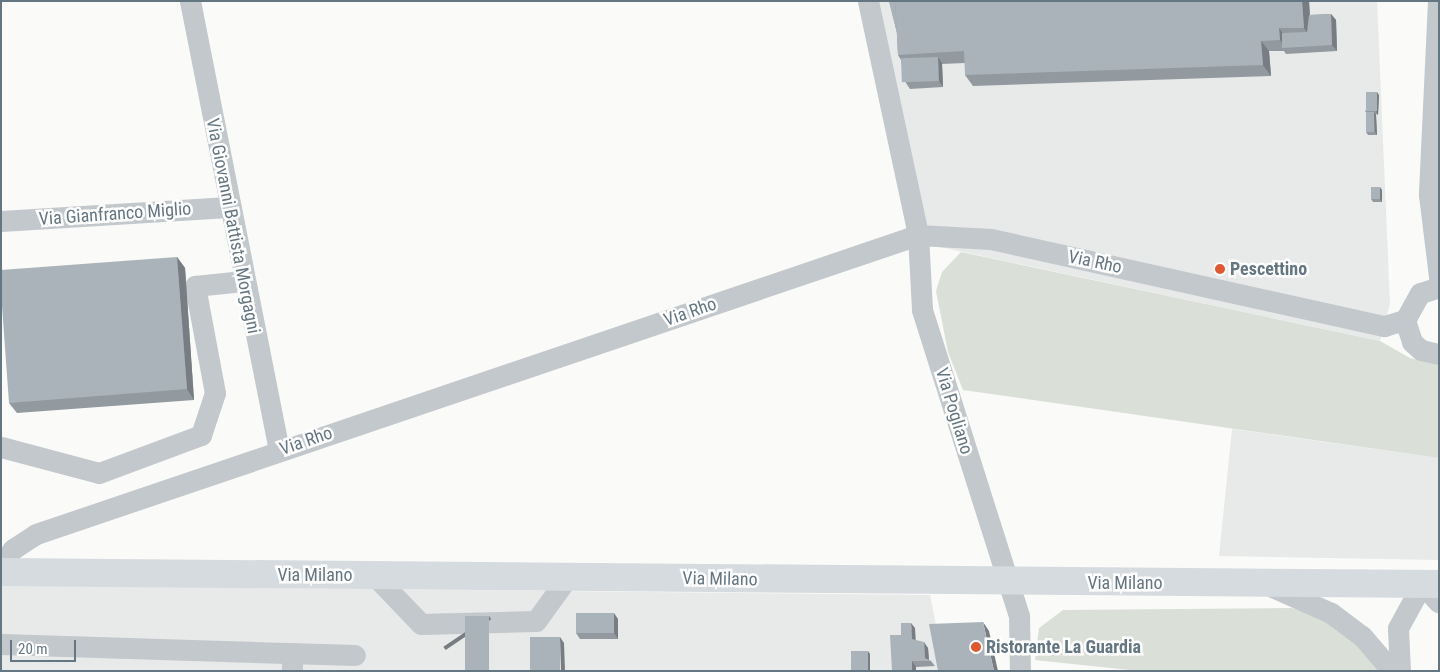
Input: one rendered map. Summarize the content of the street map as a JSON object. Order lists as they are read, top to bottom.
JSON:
{
  "streets": {
    "main road": ["Via Milano"],
    "street": [
      "Via Gianfranco Miglio",
      "Via Giovanni Battista Morgagni",
      "Via Rho",
      "Via Pogliano"
    ]
  },
  "crossings": [
    ["Via Gianfranco Miglio", "Via Giovanni Battista Morgagni"],
    ["Via Giovanni Battista Morgagni", "Via Rho"],
    ["Via Rho", "Via Pogliano"],
    ["Via Pogliano", "Via Milano"]
  ],
  "places": ["Pescettino", "Ristorante La Guardia"],
  "scale_bar": "20 m"
}
